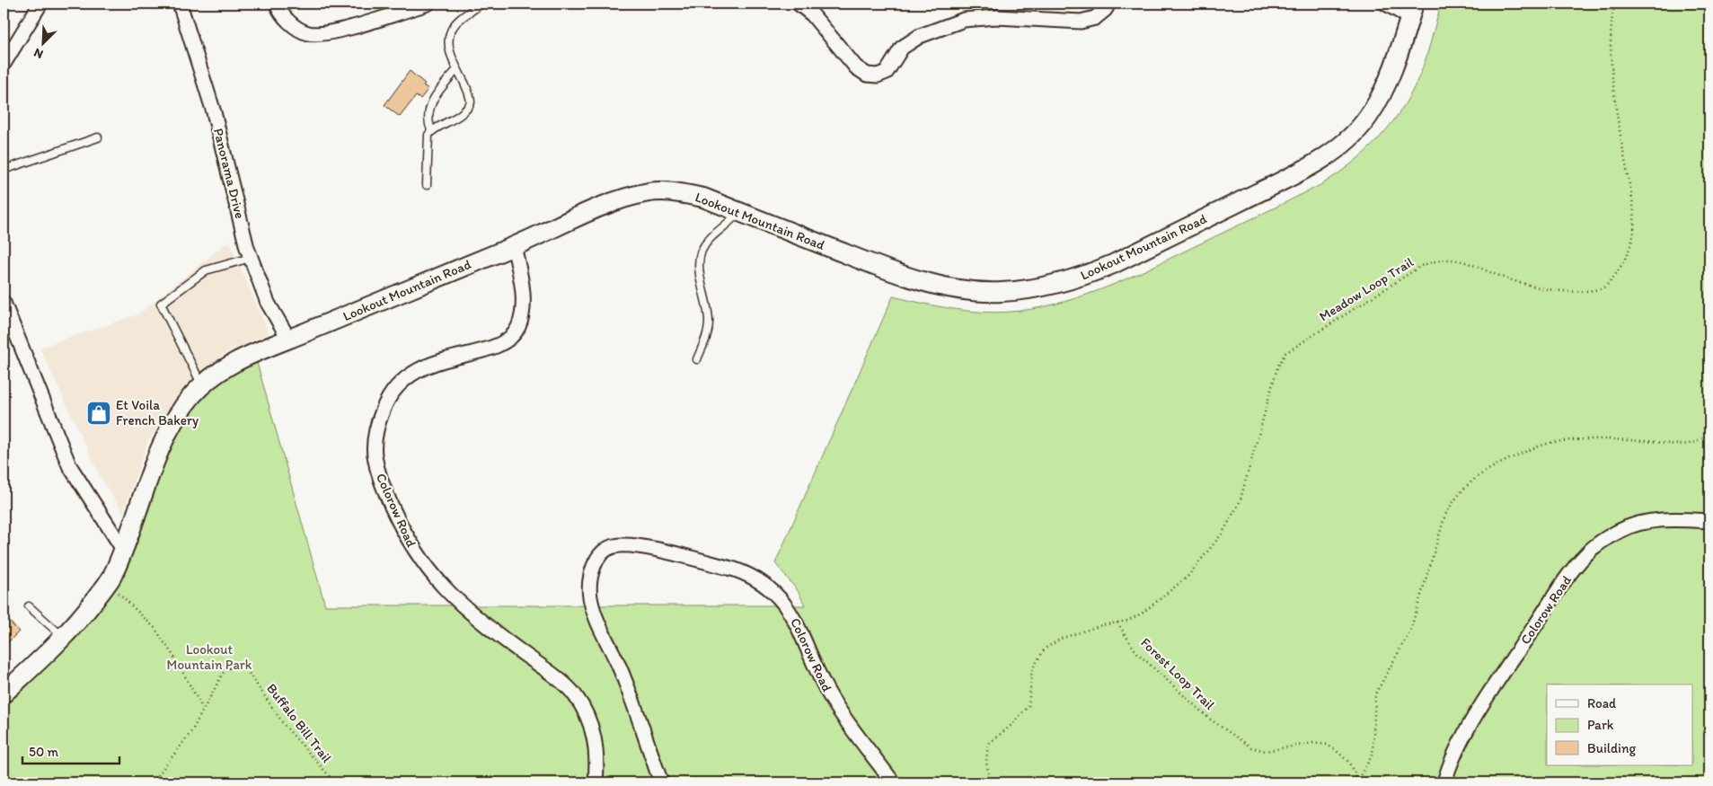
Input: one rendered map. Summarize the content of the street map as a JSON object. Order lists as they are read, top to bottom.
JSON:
{
  "streets": {
    "street": ["Panorama Drive", "Lookout Mountain Road", "Colorow Road"],
    "path": ["Meadow Loop Trail", "Forest Loop Trail", "Buffalo Bill Trail"]
  },
  "crossings": [
    ["Panorama Drive", "Lookout Mountain Road"],
    ["Lookout Mountain Road", "Colorow Road"],
    ["Meadow Loop Trail", "Forest Loop Trail"]
  ],
  "parks": ["Lookout Mountain Park"],
  "places": {
    "shop": ["Et Voila French Bakery"]
  },
  "legend": ["Road", "Park", "Building"],
  "scale_bar": "50 m",
  "north": "bottom left"
}
